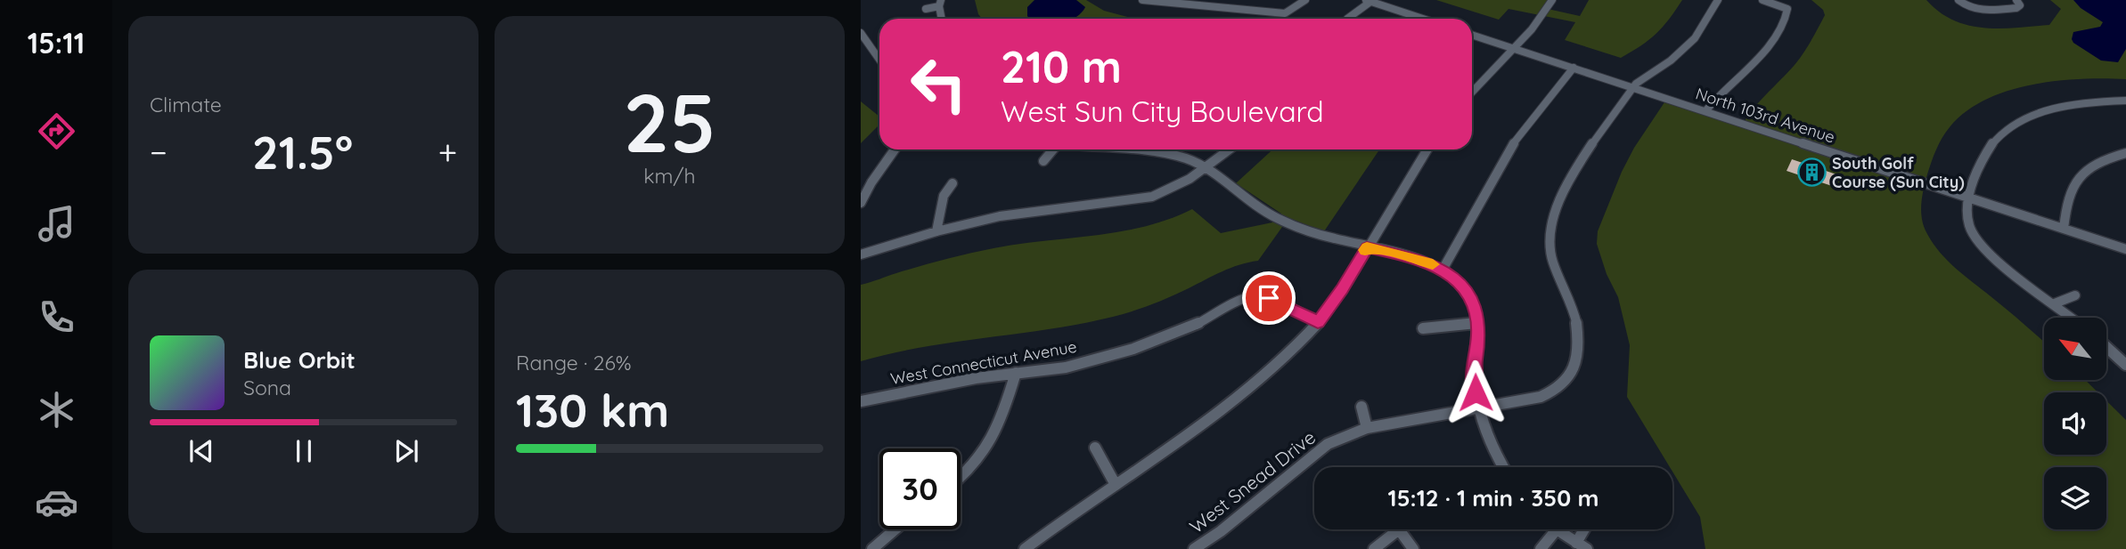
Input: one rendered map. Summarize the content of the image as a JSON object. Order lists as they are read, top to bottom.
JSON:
{
  "streets": {
    "street": ["North 103rd Avenue", "West Connecticut Avenue", "West Snead Drive"]
  },
  "crossings": [
    ["North 103rd Avenue", "West Snead Drive"]
  ],
  "places": {
    "building": ["South Golf Course (Sun City)"]
  },
  "north": "top left",
  "page": {
    "tabs": "15:11",
    "tile": [
      "Climate",
      ["25", "km/h"],
      ["Range · 26%", "130 km"]
    ],
    "turn": ["210 m", "West Sun City Boulevard"],
    "heat": ["−", "21.5°", "+"],
    "song": ["Blue Orbit", "Sona"],
    "limit": "30",
    "trip": "15:12 · 1 min · 350 m"
  }
}
